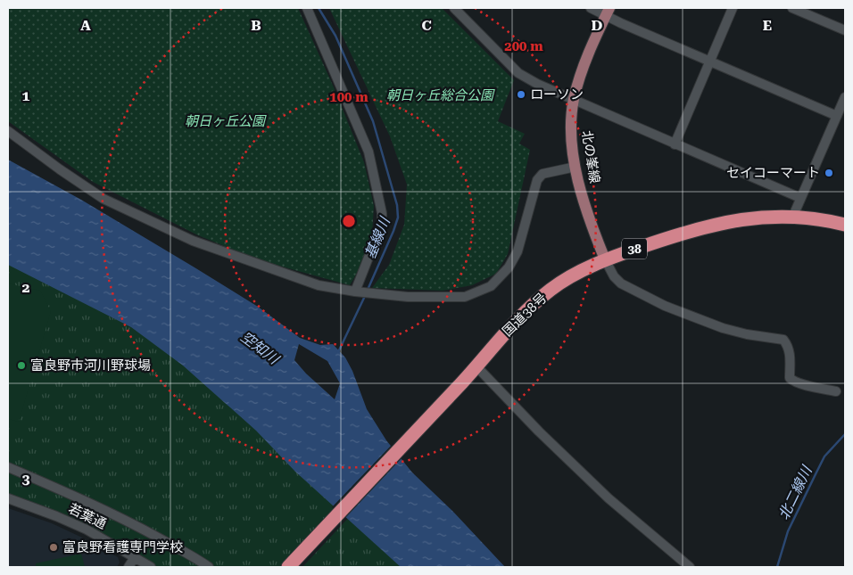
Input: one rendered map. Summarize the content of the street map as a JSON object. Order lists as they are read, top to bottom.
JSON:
{
  "streets": {
    "highway": ["38", "国道38号"],
    "main road": ["北の峯線"],
    "street": ["若葉通"]
  },
  "crossings": [
    ["北の峯線", "国道38号"]
  ],
  "water": ["基線川", "空知川", "北二線川"],
  "parks": ["朝日ヶ丘総合公園", "朝日ヶ丘公園"],
  "places": [
    "ローソン",
    "セイコーマート",
    "富良野市河川野球場",
    "富良野看護専門学校"
  ],
  "grid": {
    "columns": [
      "A",
      "B",
      "C",
      "D",
      "E"
    ],
    "rows": ["1", "2", "3"]
  },
  "rings": ["200 m", "100 m"]
}
